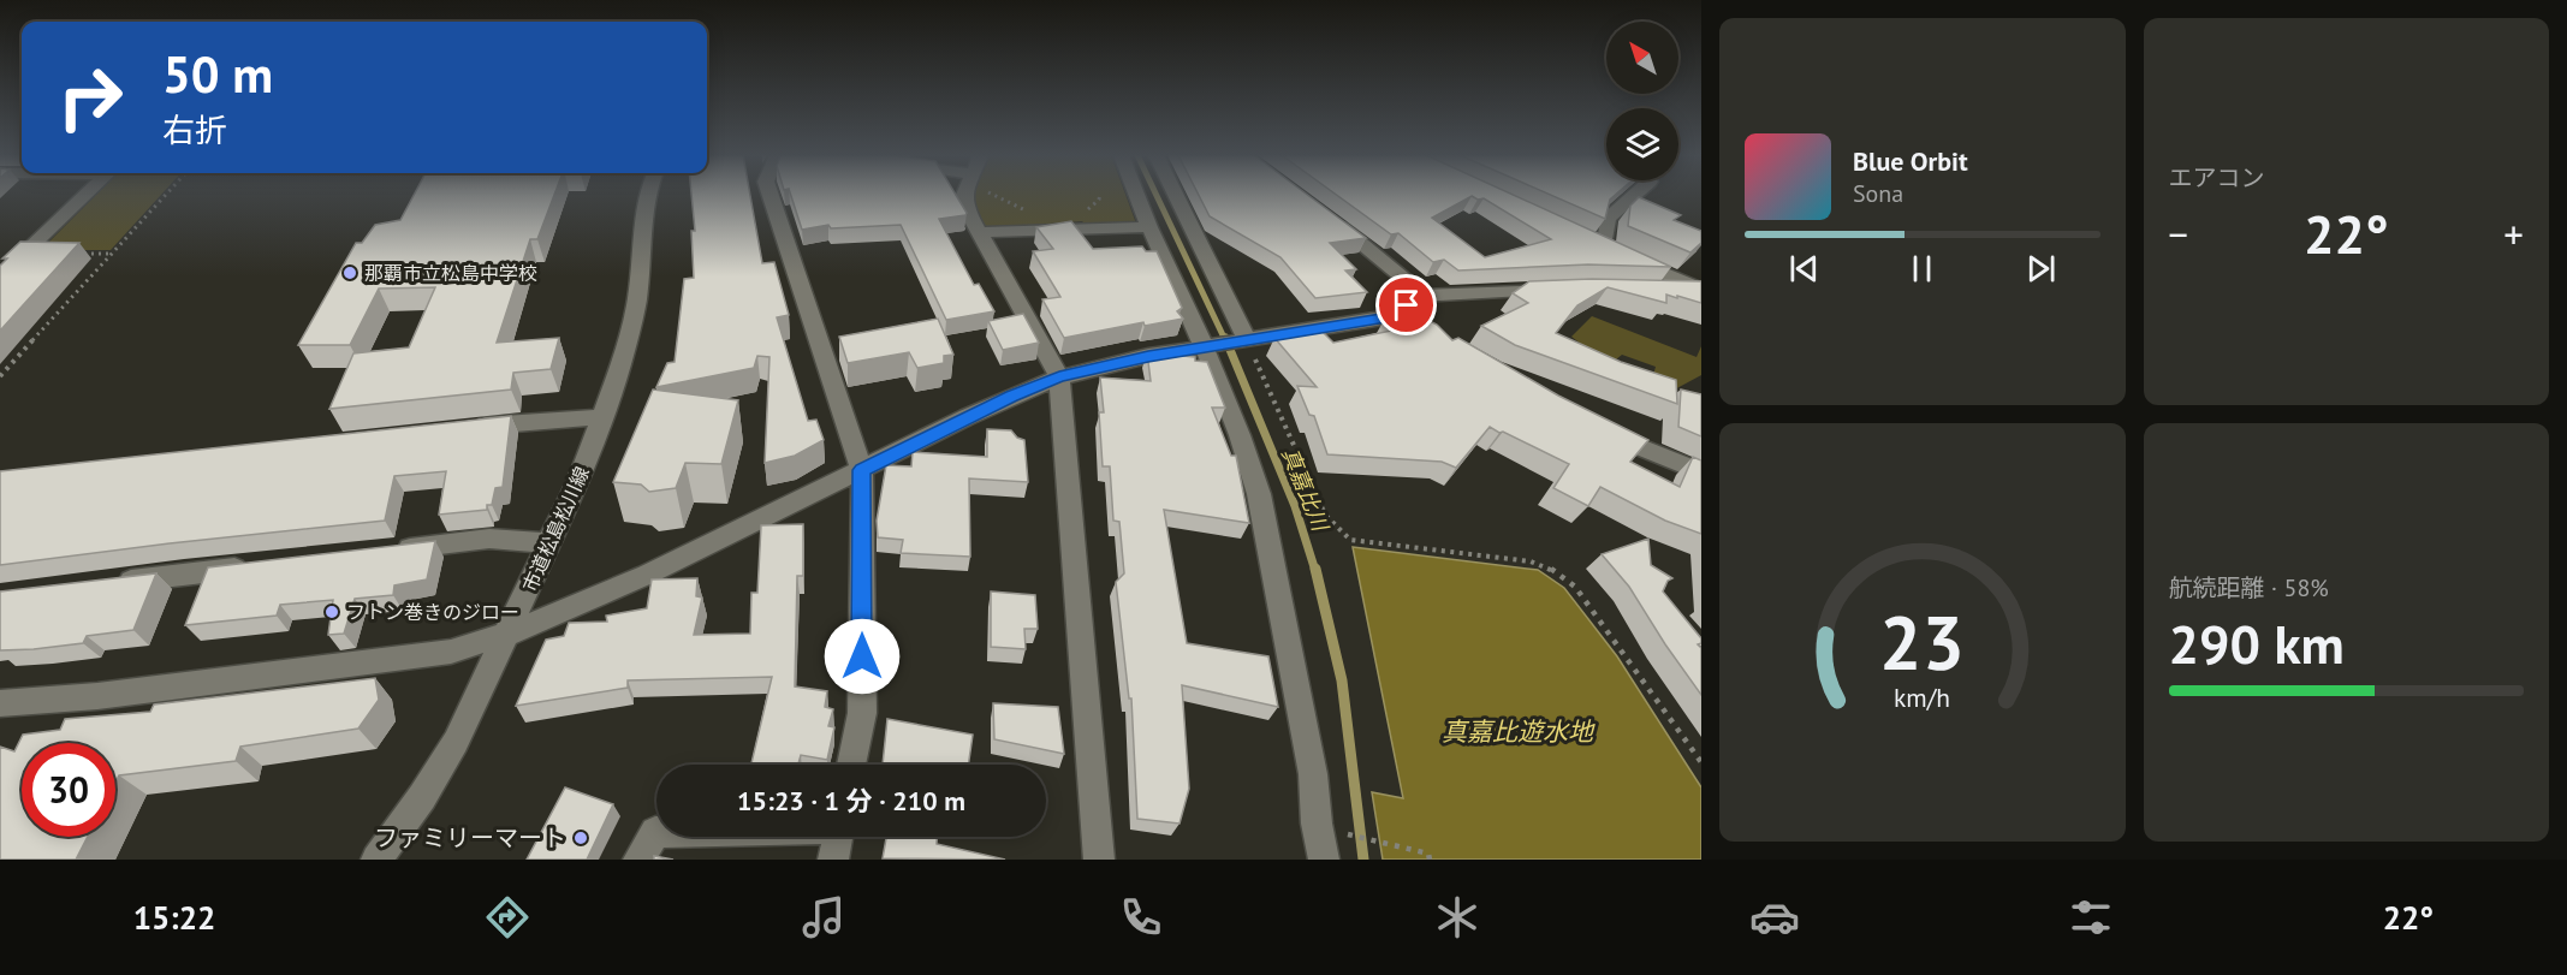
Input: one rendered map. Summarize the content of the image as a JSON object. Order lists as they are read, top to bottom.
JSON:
{
  "streets": {
    "street": ["市道松島松川線"]
  },
  "water": ["真嘉比川", "真嘉比遊水地"],
  "places": ["那覇市立松島中学校", "フトン巻きのジロー", "ファミリーマート"],
  "north": "top left",
  "page": {
    "tile": [
      "エアコン",
      ["航続距離 · 58%", "290 km"]
    ],
    "turn": ["50 m", "右折"],
    "song": ["Blue Orbit", "Sona"],
    "heat": ["−", "22°", "+"],
    "limit": "30",
    "trip": "15:23 · 1 分 · 210 m",
    "tabs": ["15:22", "22°"],
    "gauge": ["23", "km/h"]
  }
}
